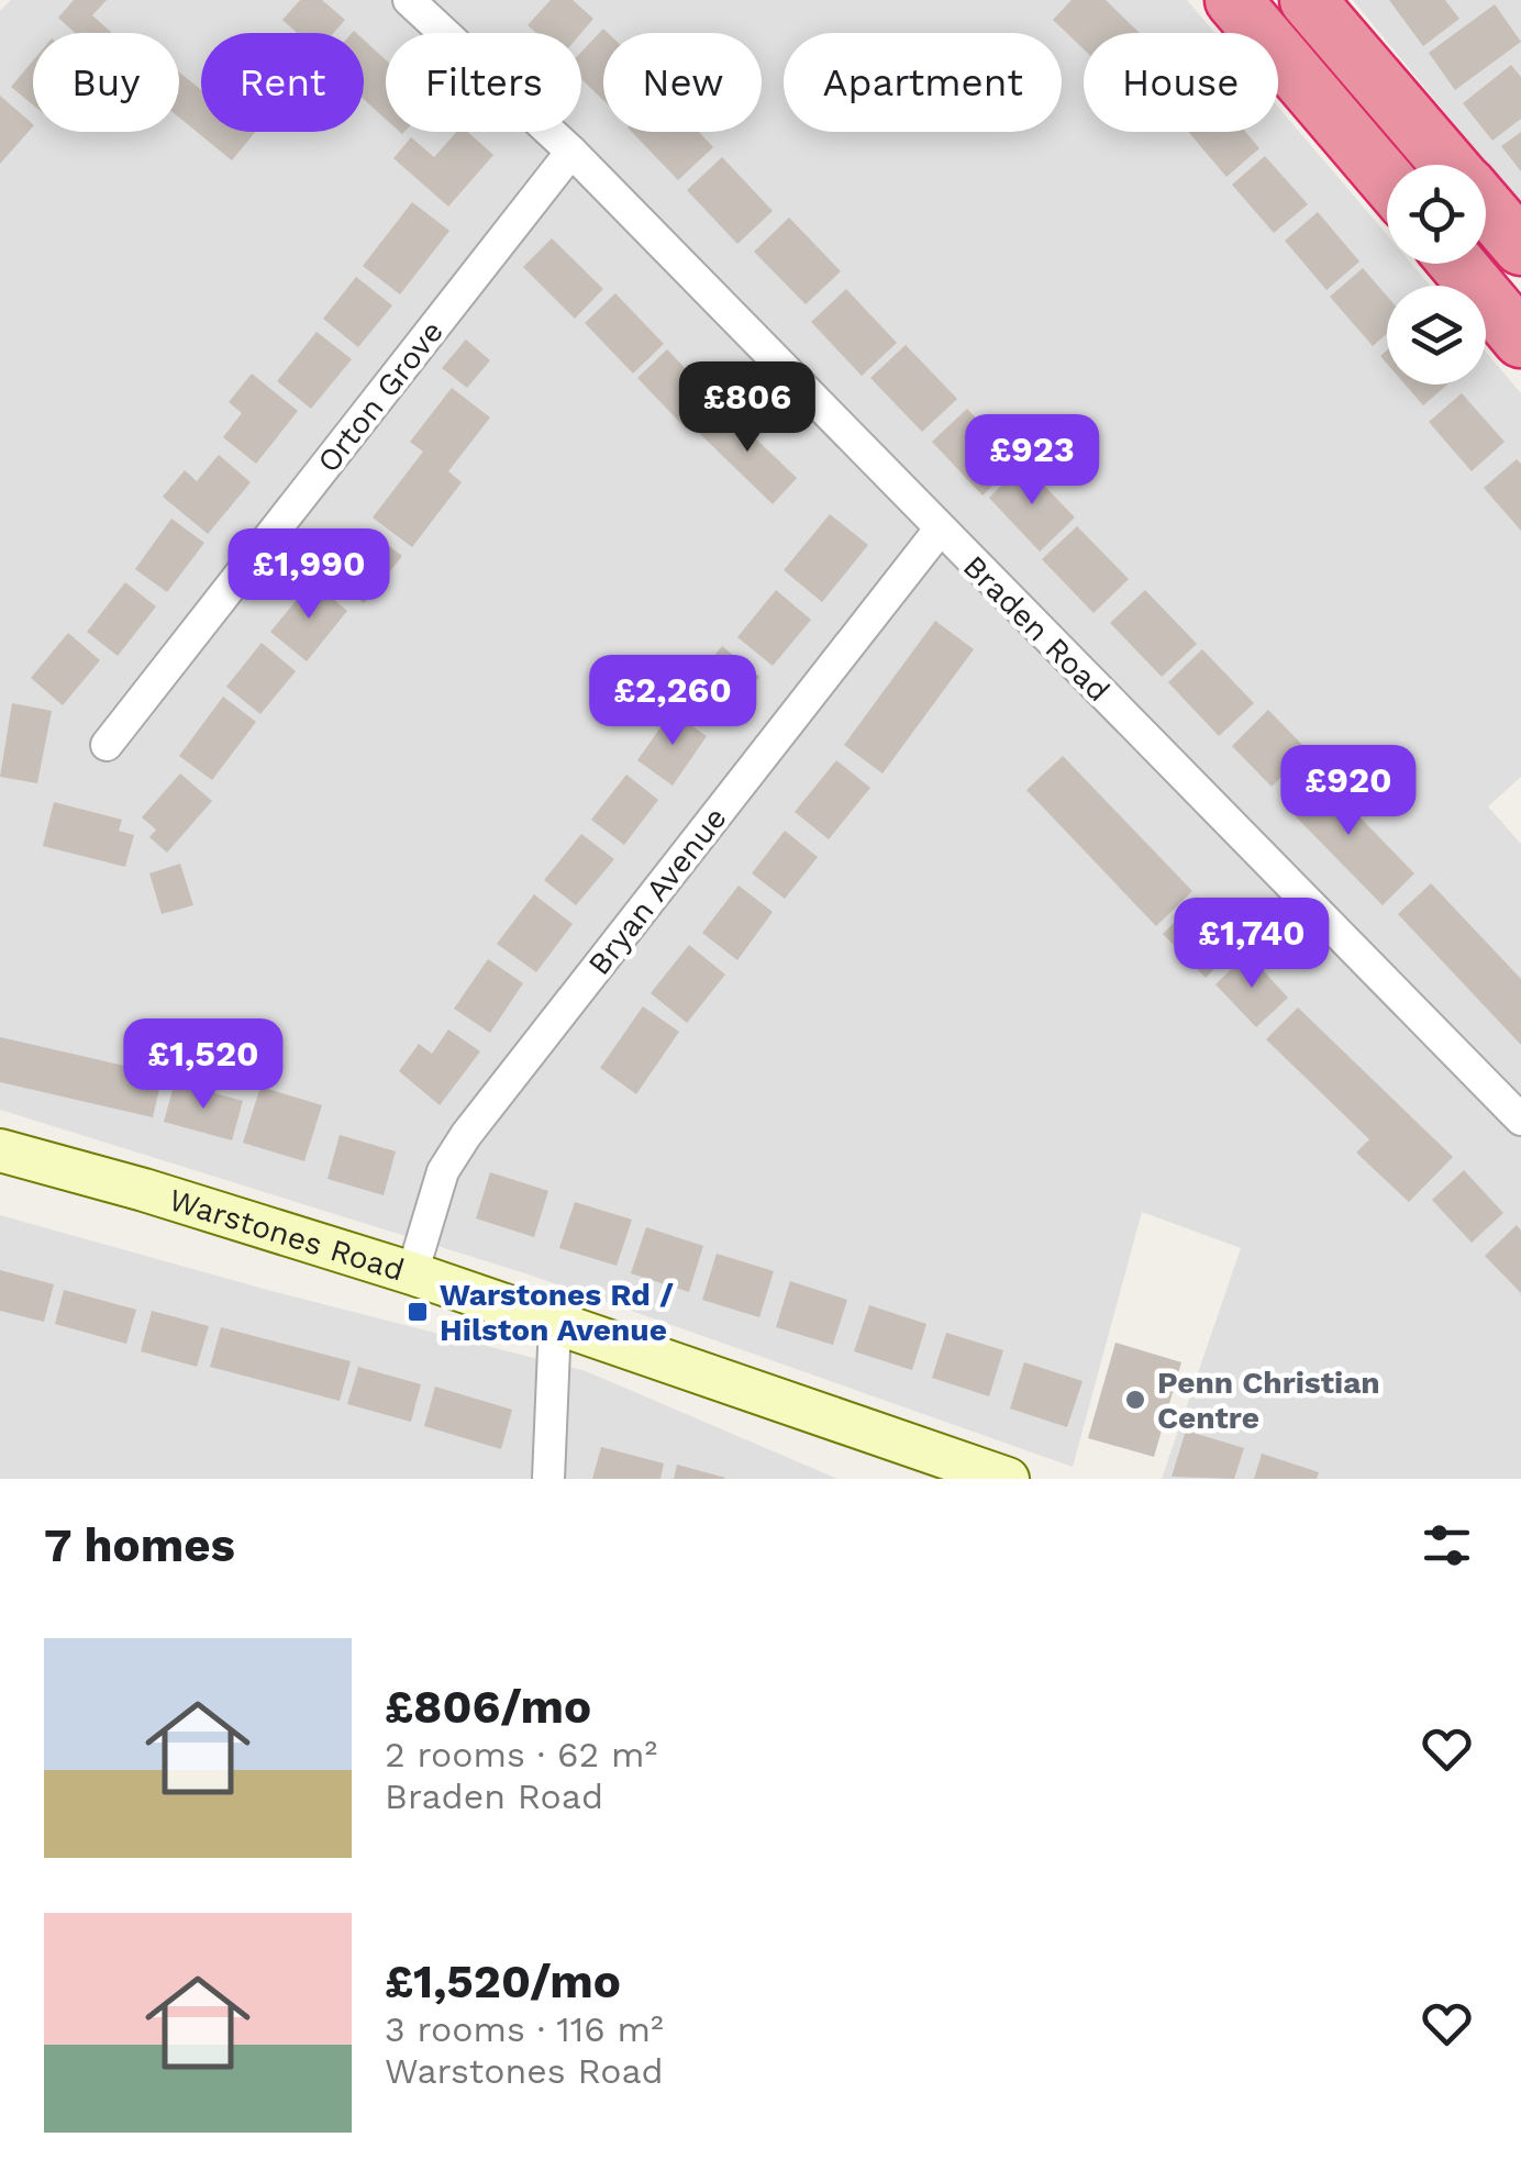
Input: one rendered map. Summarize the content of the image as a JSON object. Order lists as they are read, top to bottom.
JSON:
{
  "streets": {
    "street": [
      "Orton Grove",
      "Braden Road",
      "Bryan Avenue",
      "Warstones Road"
    ]
  },
  "crossings": [
    ["Orton Grove", "Braden Road"],
    ["Braden Road", "Bryan Avenue"],
    ["Bryan Avenue", "Warstones Road"]
  ],
  "places": {
    "transit": ["Warstones Rd / Hilston Avenue"],
    "other": ["Penn Christian Centre"]
  },
  "page": {
    "chip": [
      "Buy",
      "Rent",
      "Filters",
      "New",
      "Apartment",
      "House"
    ],
    "price": [
      "£806",
      "£923",
      "£1,990",
      "£2,260",
      "£920",
      "£1,740",
      "£1,520"
    ],
    "heading": "7 homes",
    "list": [
      {
        "name": "£806/mo",
        "note": "2 rooms · 62 m² · Braden Road"
      },
      {
        "name": "£1,520/mo",
        "note": "3 rooms · 116 m² · Warstones Road"
      }
    ]
  }
}
